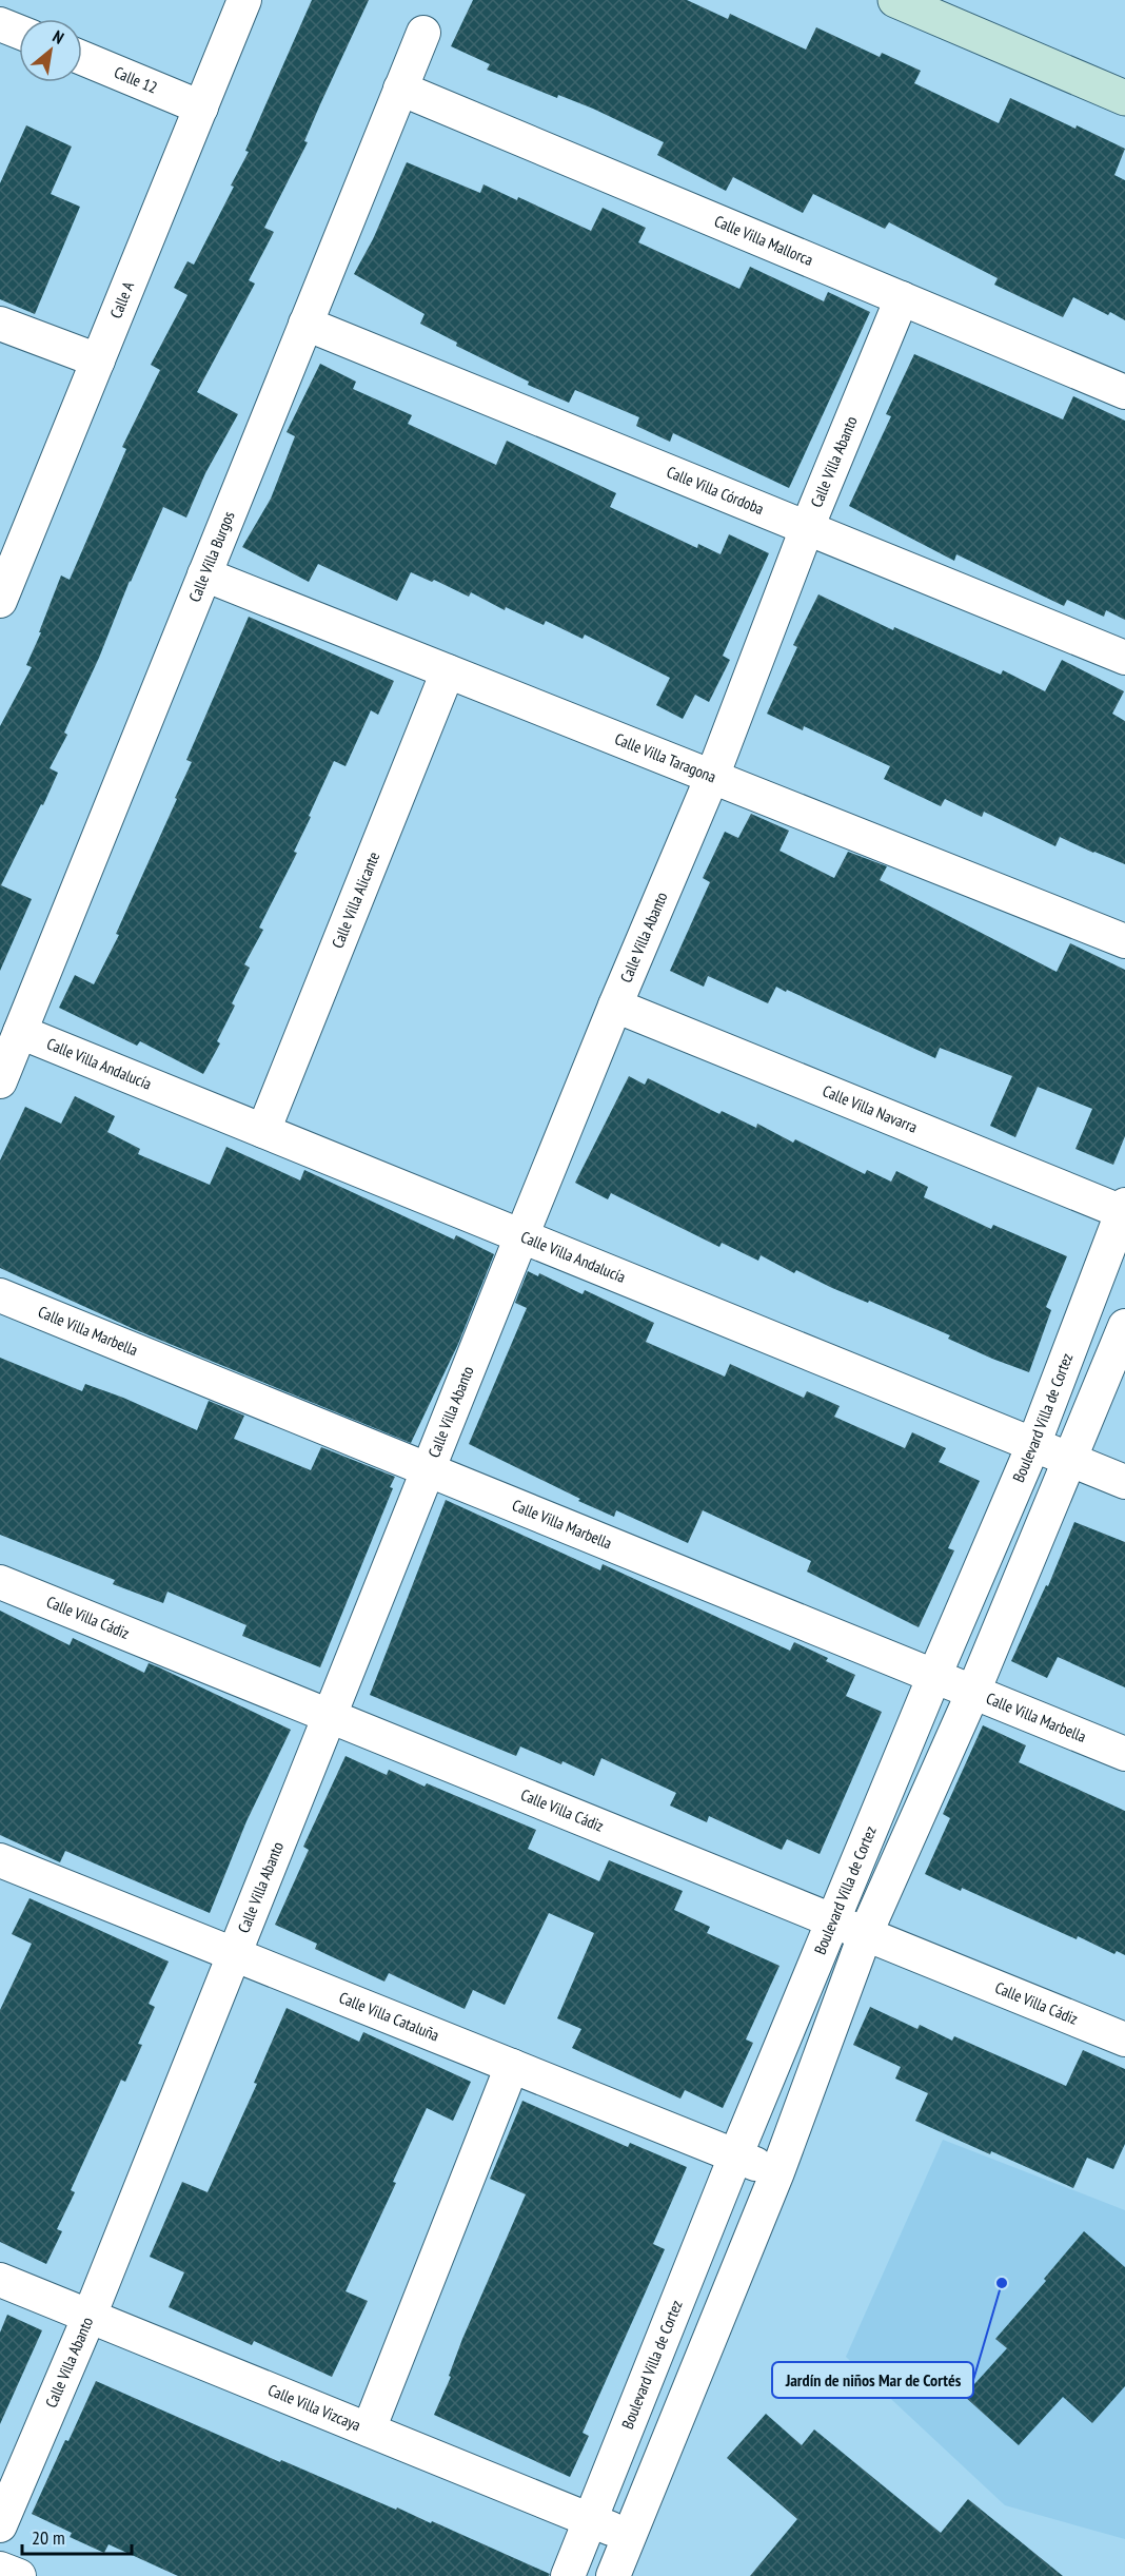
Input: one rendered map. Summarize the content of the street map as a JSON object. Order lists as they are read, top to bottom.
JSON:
{
  "streets": {
    "street": [
      "Calle 12",
      "Calle Villa Mallorca",
      "Calle A",
      "Calle Villa Abanto",
      "Calle Villa Córdoba",
      "Calle Villa Burgos",
      "Calle Villa Taragona",
      "Calle Villa Alicante",
      "Calle Villa Andalucía",
      "Calle Villa Navarra",
      "Calle Villa Marbella",
      "Boulevard Villa de Cortez",
      "Calle Villa Cádiz",
      "Calle Villa Cataluña",
      "Calle Villa Vizcaya"
    ]
  },
  "crossings": [
    ["Calle 12", "Calle A"],
    ["Calle Villa Mallorca", "Calle Villa Abanto"],
    ["Calle Villa Mallorca", "Calle Villa Burgos"],
    ["Calle Villa Abanto", "Calle Villa Córdoba"],
    ["Calle Villa Abanto", "Calle Villa Taragona"],
    ["Calle Villa Abanto", "Calle Villa Andalucía"],
    ["Calle Villa Abanto", "Calle Villa Navarra"],
    ["Calle Villa Abanto", "Calle Villa Marbella"],
    ["Calle Villa Abanto", "Calle Villa Cádiz"],
    ["Calle Villa Abanto", "Calle Villa Cataluña"],
    ["Calle Villa Abanto", "Calle Villa Vizcaya"],
    ["Calle Villa Córdoba", "Calle Villa Burgos"],
    ["Calle Villa Burgos", "Calle Villa Taragona"],
    ["Calle Villa Burgos", "Calle Villa Andalucía"],
    ["Calle Villa Taragona", "Calle Villa Alicante"],
    ["Calle Villa Alicante", "Calle Villa Andalucía"],
    ["Calle Villa Andalucía", "Boulevard Villa de Cortez"],
    ["Calle Villa Navarra", "Boulevard Villa de Cortez"],
    ["Calle Villa Marbella", "Boulevard Villa de Cortez"],
    ["Boulevard Villa de Cortez", "Calle Villa Cádiz"],
    ["Boulevard Villa de Cortez", "Calle Villa Cataluña"],
    ["Boulevard Villa de Cortez", "Calle Villa Vizcaya"]
  ],
  "places": ["Jardín de niños Mar de Cortés"],
  "scale_bar": "20 m",
  "north": "top right"
}
